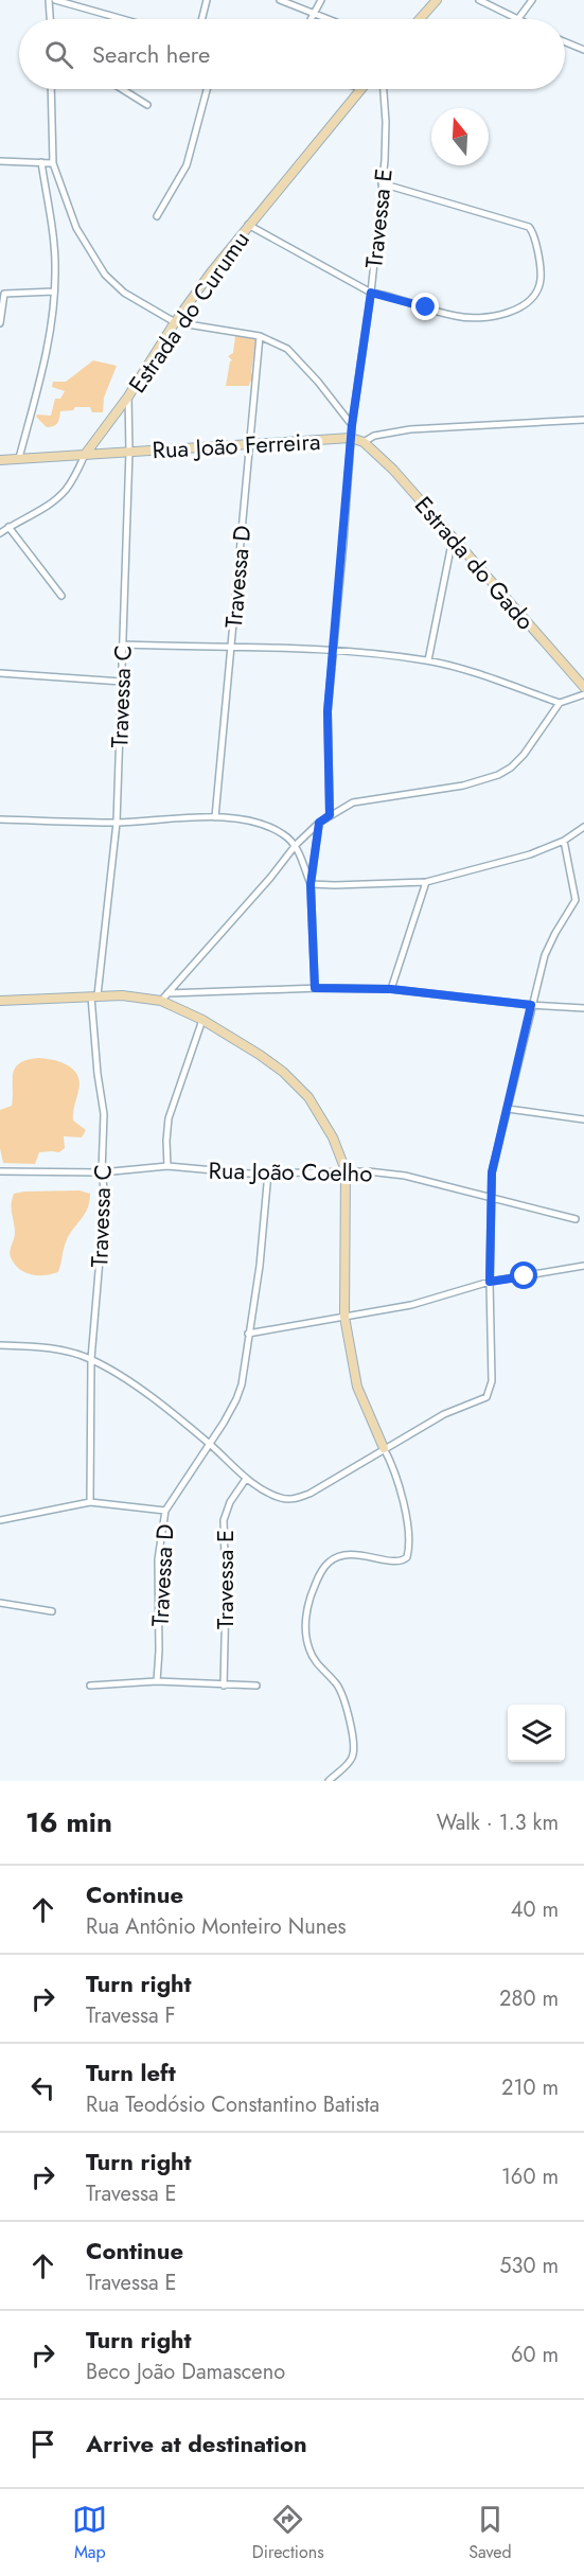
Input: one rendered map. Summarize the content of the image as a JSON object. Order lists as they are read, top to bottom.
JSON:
{
  "streets": {
    "street": [
      "Travessa E",
      "Estrada do Curumu",
      "Rua João Ferreira",
      "Estrada do Gado",
      "Travessa D",
      "Travessa C",
      "Rua João Coelho"
    ]
  },
  "crossings": [
    ["Travessa E", "Rua João Ferreira"],
    ["Estrada do Curumu", "Rua João Ferreira"],
    ["Estrada do Curumu", "Travessa C"],
    ["Rua João Ferreira", "Estrada do Gado"],
    ["Rua João Ferreira", "Travessa D"],
    ["Rua João Ferreira", "Travessa C"],
    ["Travessa D", "Rua João Coelho"],
    ["Travessa C", "Rua João Coelho"]
  ],
  "north": "top",
  "page": {
    "search": "Search here",
    "heading": ["16 min", "Walk · 1.3 km"],
    "list": [
      ["Continue", "Rua Antônio Monteiro Nunes", "40 m"],
      ["Turn right", "Travessa F", "280 m"],
      ["Turn left", "Rua Teodósio Constantino Batista", "210 m"],
      ["Turn right", "Travessa E", "160 m"],
      ["Continue", "Travessa E", "530 m"],
      ["Turn right", "Beco João Damasceno", "60 m"],
      "Arrive at destination"
    ],
    "nav": ["Map", "Directions", "Saved"]
  }
}
